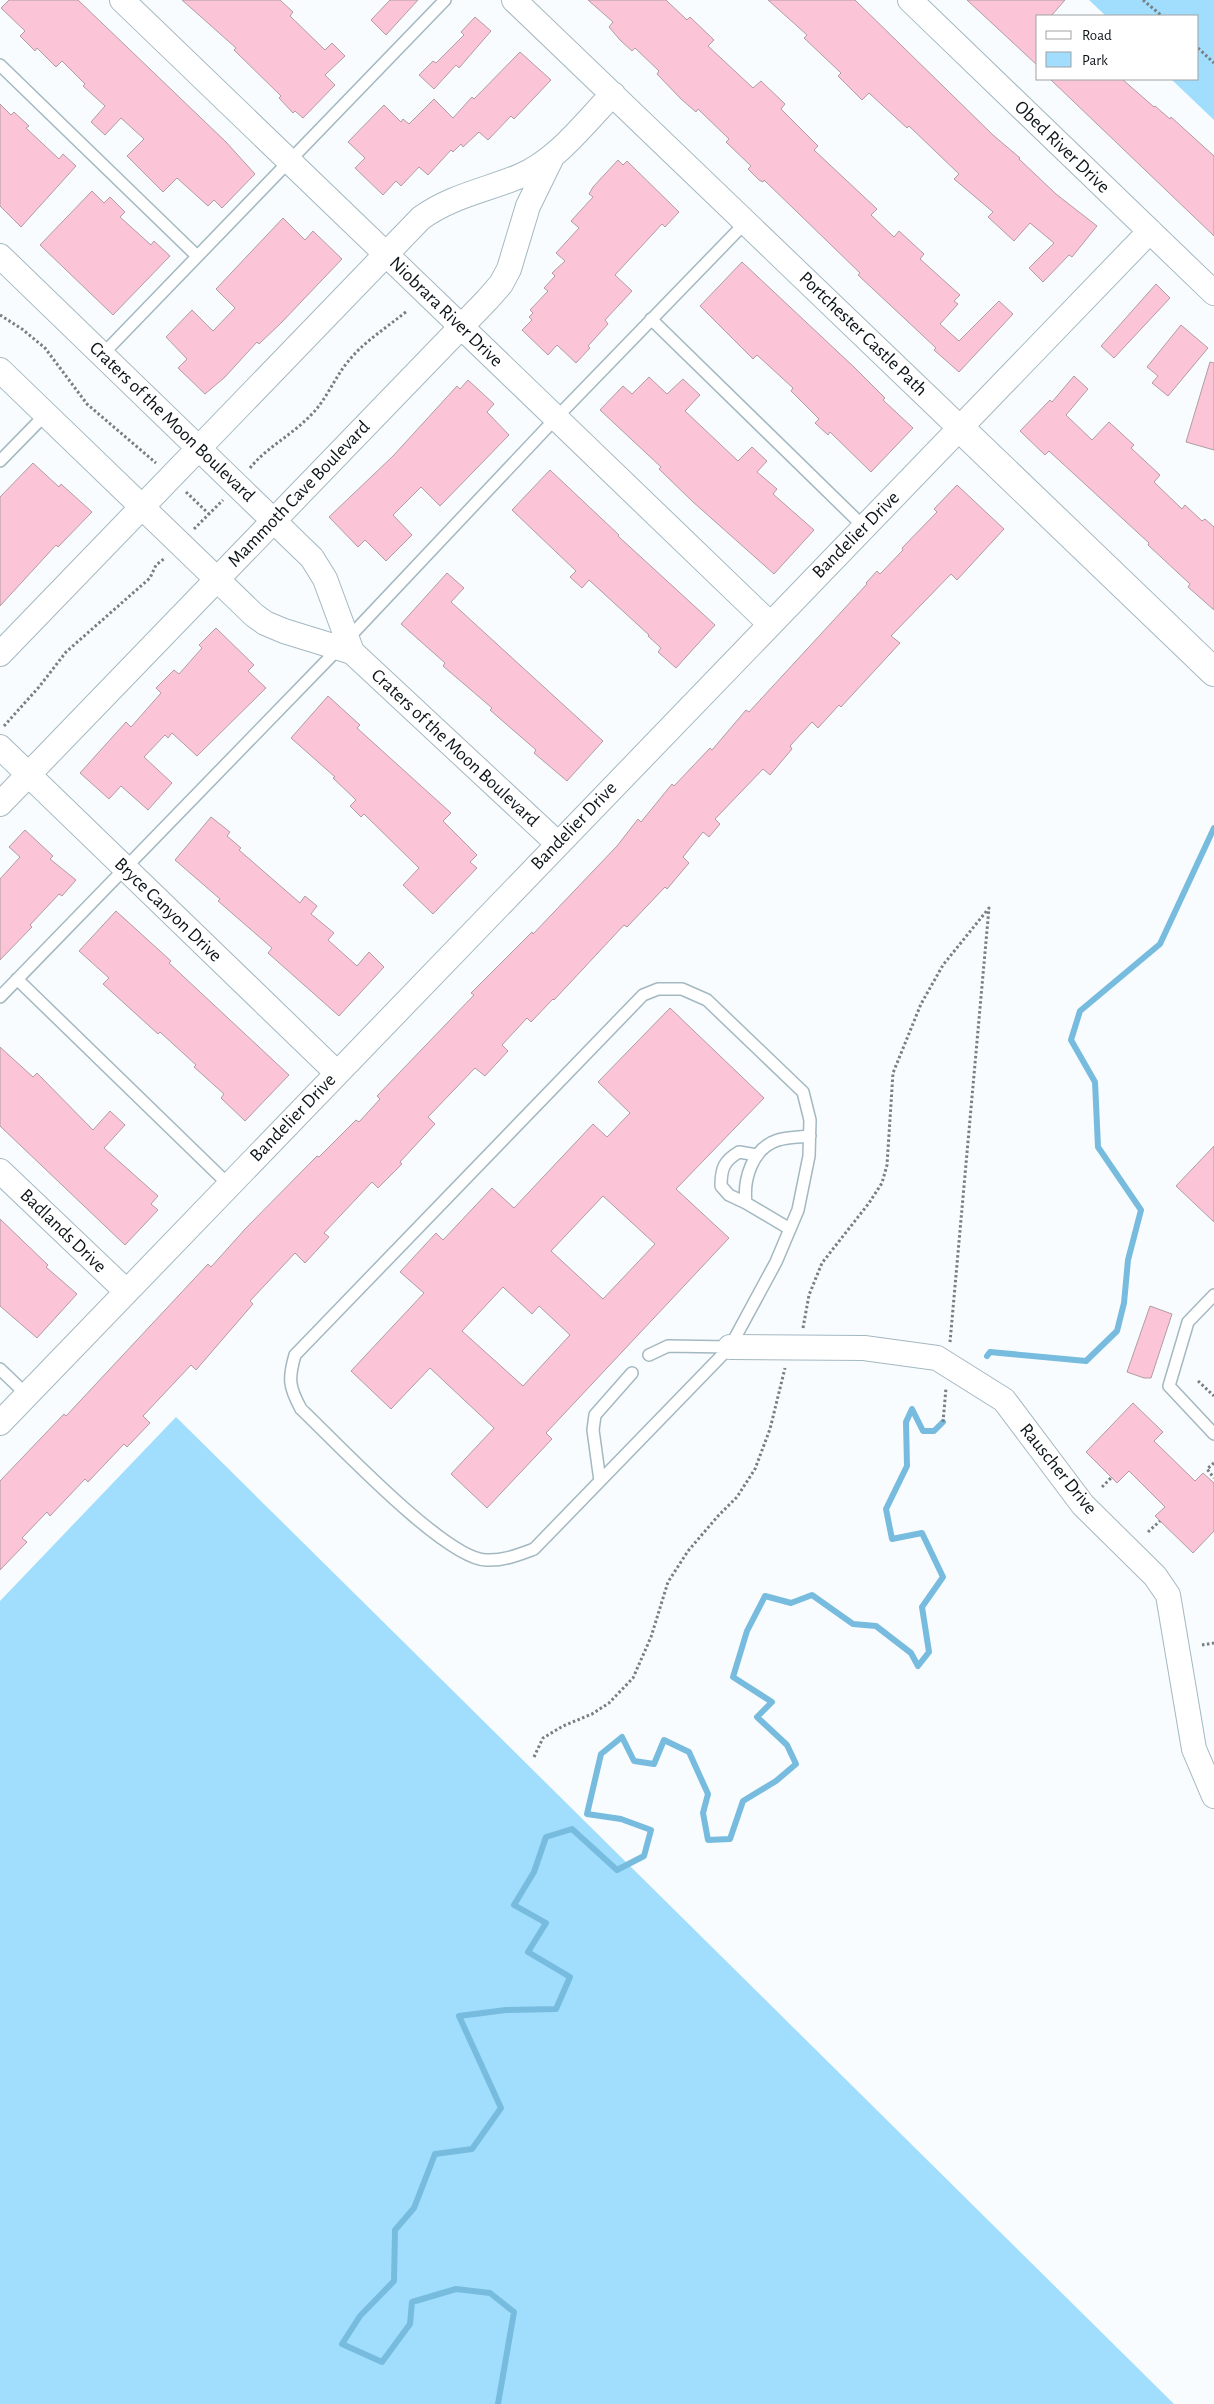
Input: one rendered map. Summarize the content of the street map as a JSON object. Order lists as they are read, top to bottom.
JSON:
{
  "streets": {
    "street": [
      "Obed River Drive",
      "Niobrara River Drive",
      "Portchester Castle Path",
      "Craters of the Moon Boulevard",
      "Mammoth Cave Boulevard",
      "Bandelier Drive",
      "Bryce Canyon Drive",
      "Badlands Drive",
      "Rauscher Drive"
    ]
  },
  "crossings": [
    ["Obed River Drive", "Bandelier Drive"],
    ["Niobrara River Drive", "Mammoth Cave Boulevard"],
    ["Niobrara River Drive", "Bandelier Drive"],
    ["Portchester Castle Path", "Mammoth Cave Boulevard"],
    ["Portchester Castle Path", "Bandelier Drive"],
    ["Craters of the Moon Boulevard", "Mammoth Cave Boulevard"],
    ["Craters of the Moon Boulevard", "Bandelier Drive"],
    ["Mammoth Cave Boulevard", "Bryce Canyon Drive"],
    ["Bandelier Drive", "Bryce Canyon Drive"],
    ["Bandelier Drive", "Badlands Drive"]
  ],
  "legend": ["Road", "Park"]
}
